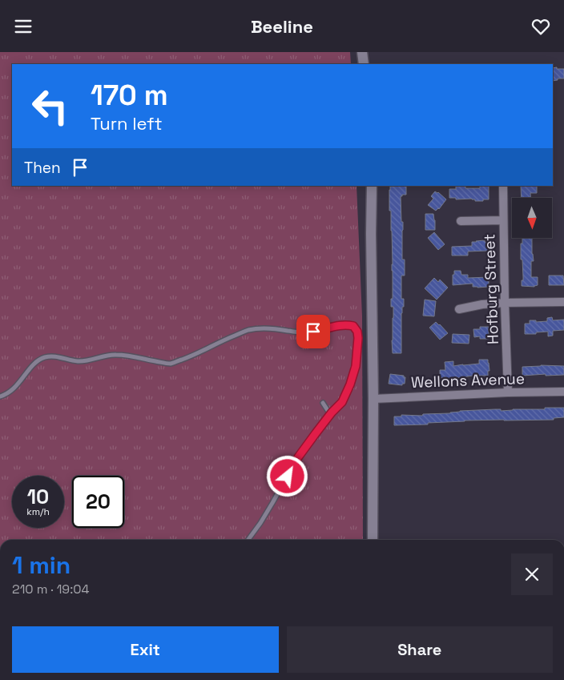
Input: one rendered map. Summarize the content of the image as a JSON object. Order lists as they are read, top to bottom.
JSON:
{
  "streets": {
    "street": ["Hofburg Street", "Wellons Avenue"]
  },
  "crossings": [
    ["Hofburg Street", "Wellons Avenue"]
  ],
  "north": "bottom",
  "page": {
    "header": "Beeline",
    "turn": ["170 m", "Turn left"],
    "then": "Then",
    "speed": "10 km/h",
    "limit": "20",
    "heading": ["1 min", "210 m · 19:04"],
    "buttons": ["Exit", "Share"]
  }
}
